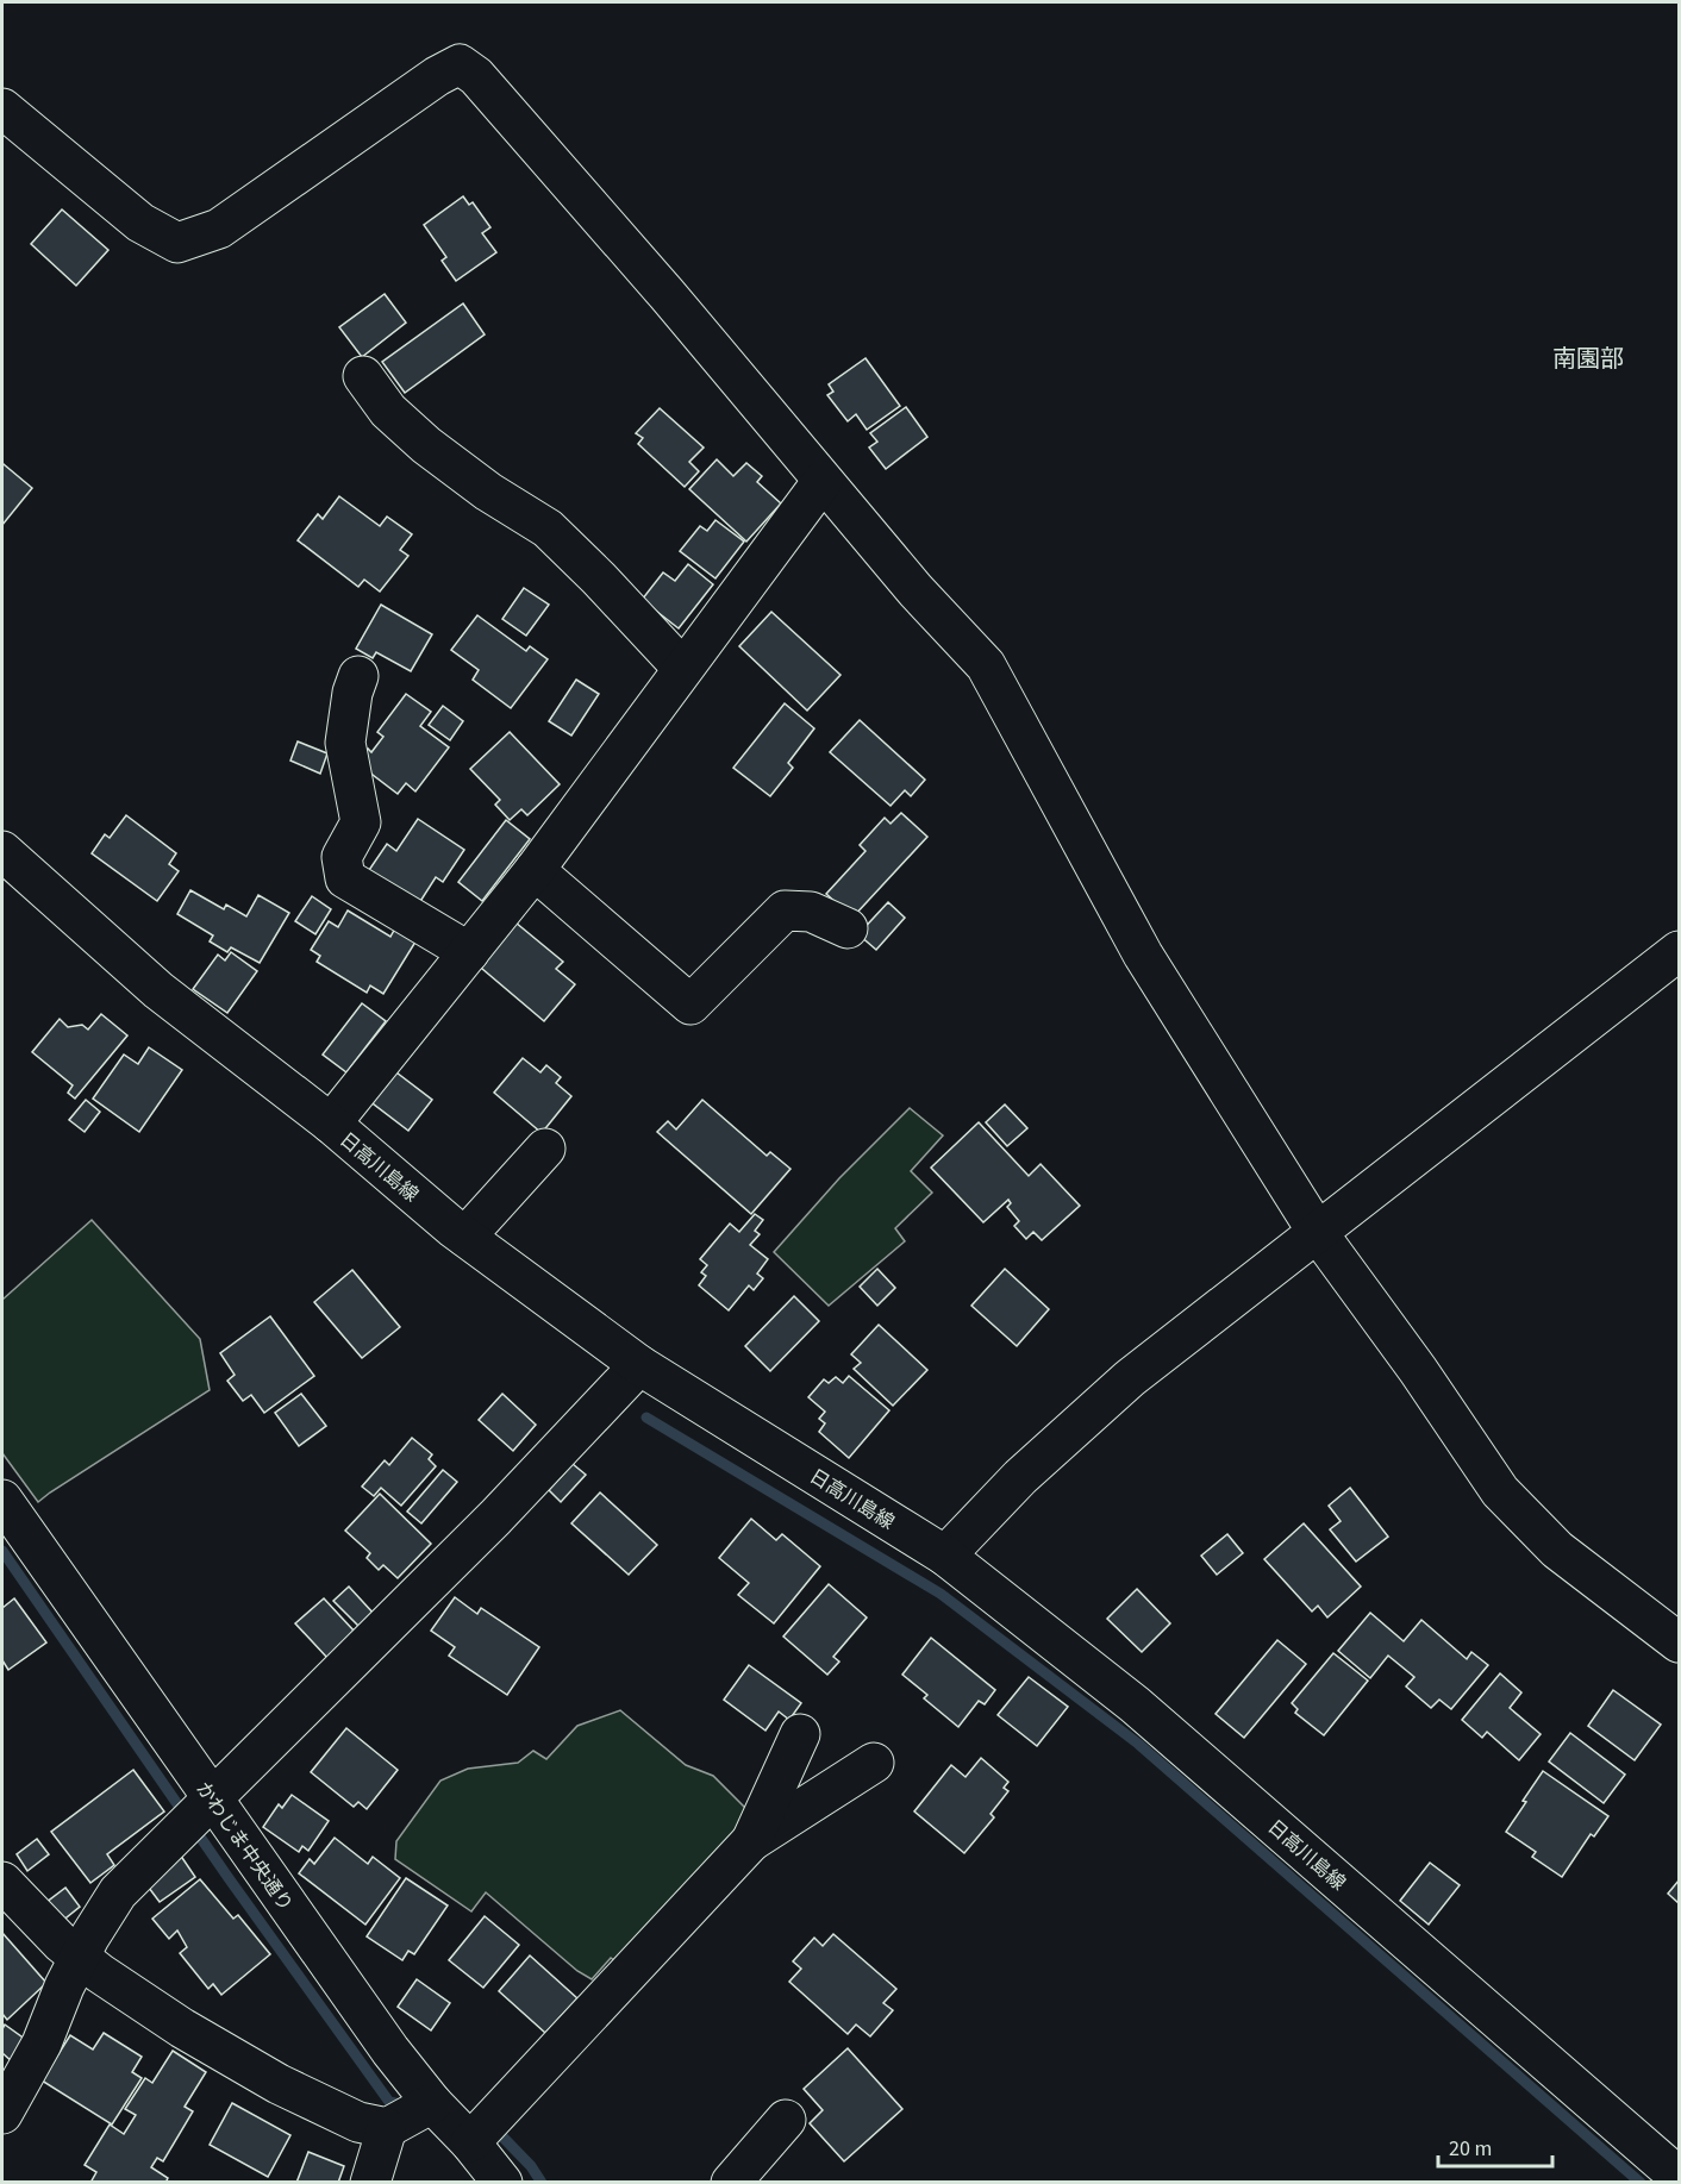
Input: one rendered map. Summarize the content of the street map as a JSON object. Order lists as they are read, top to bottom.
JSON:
{
  "streets": {
    "street": ["日高川島線", "かわじま中央通り"]
  },
  "districts": ["南園部"],
  "scale_bar": "20 m"
}
